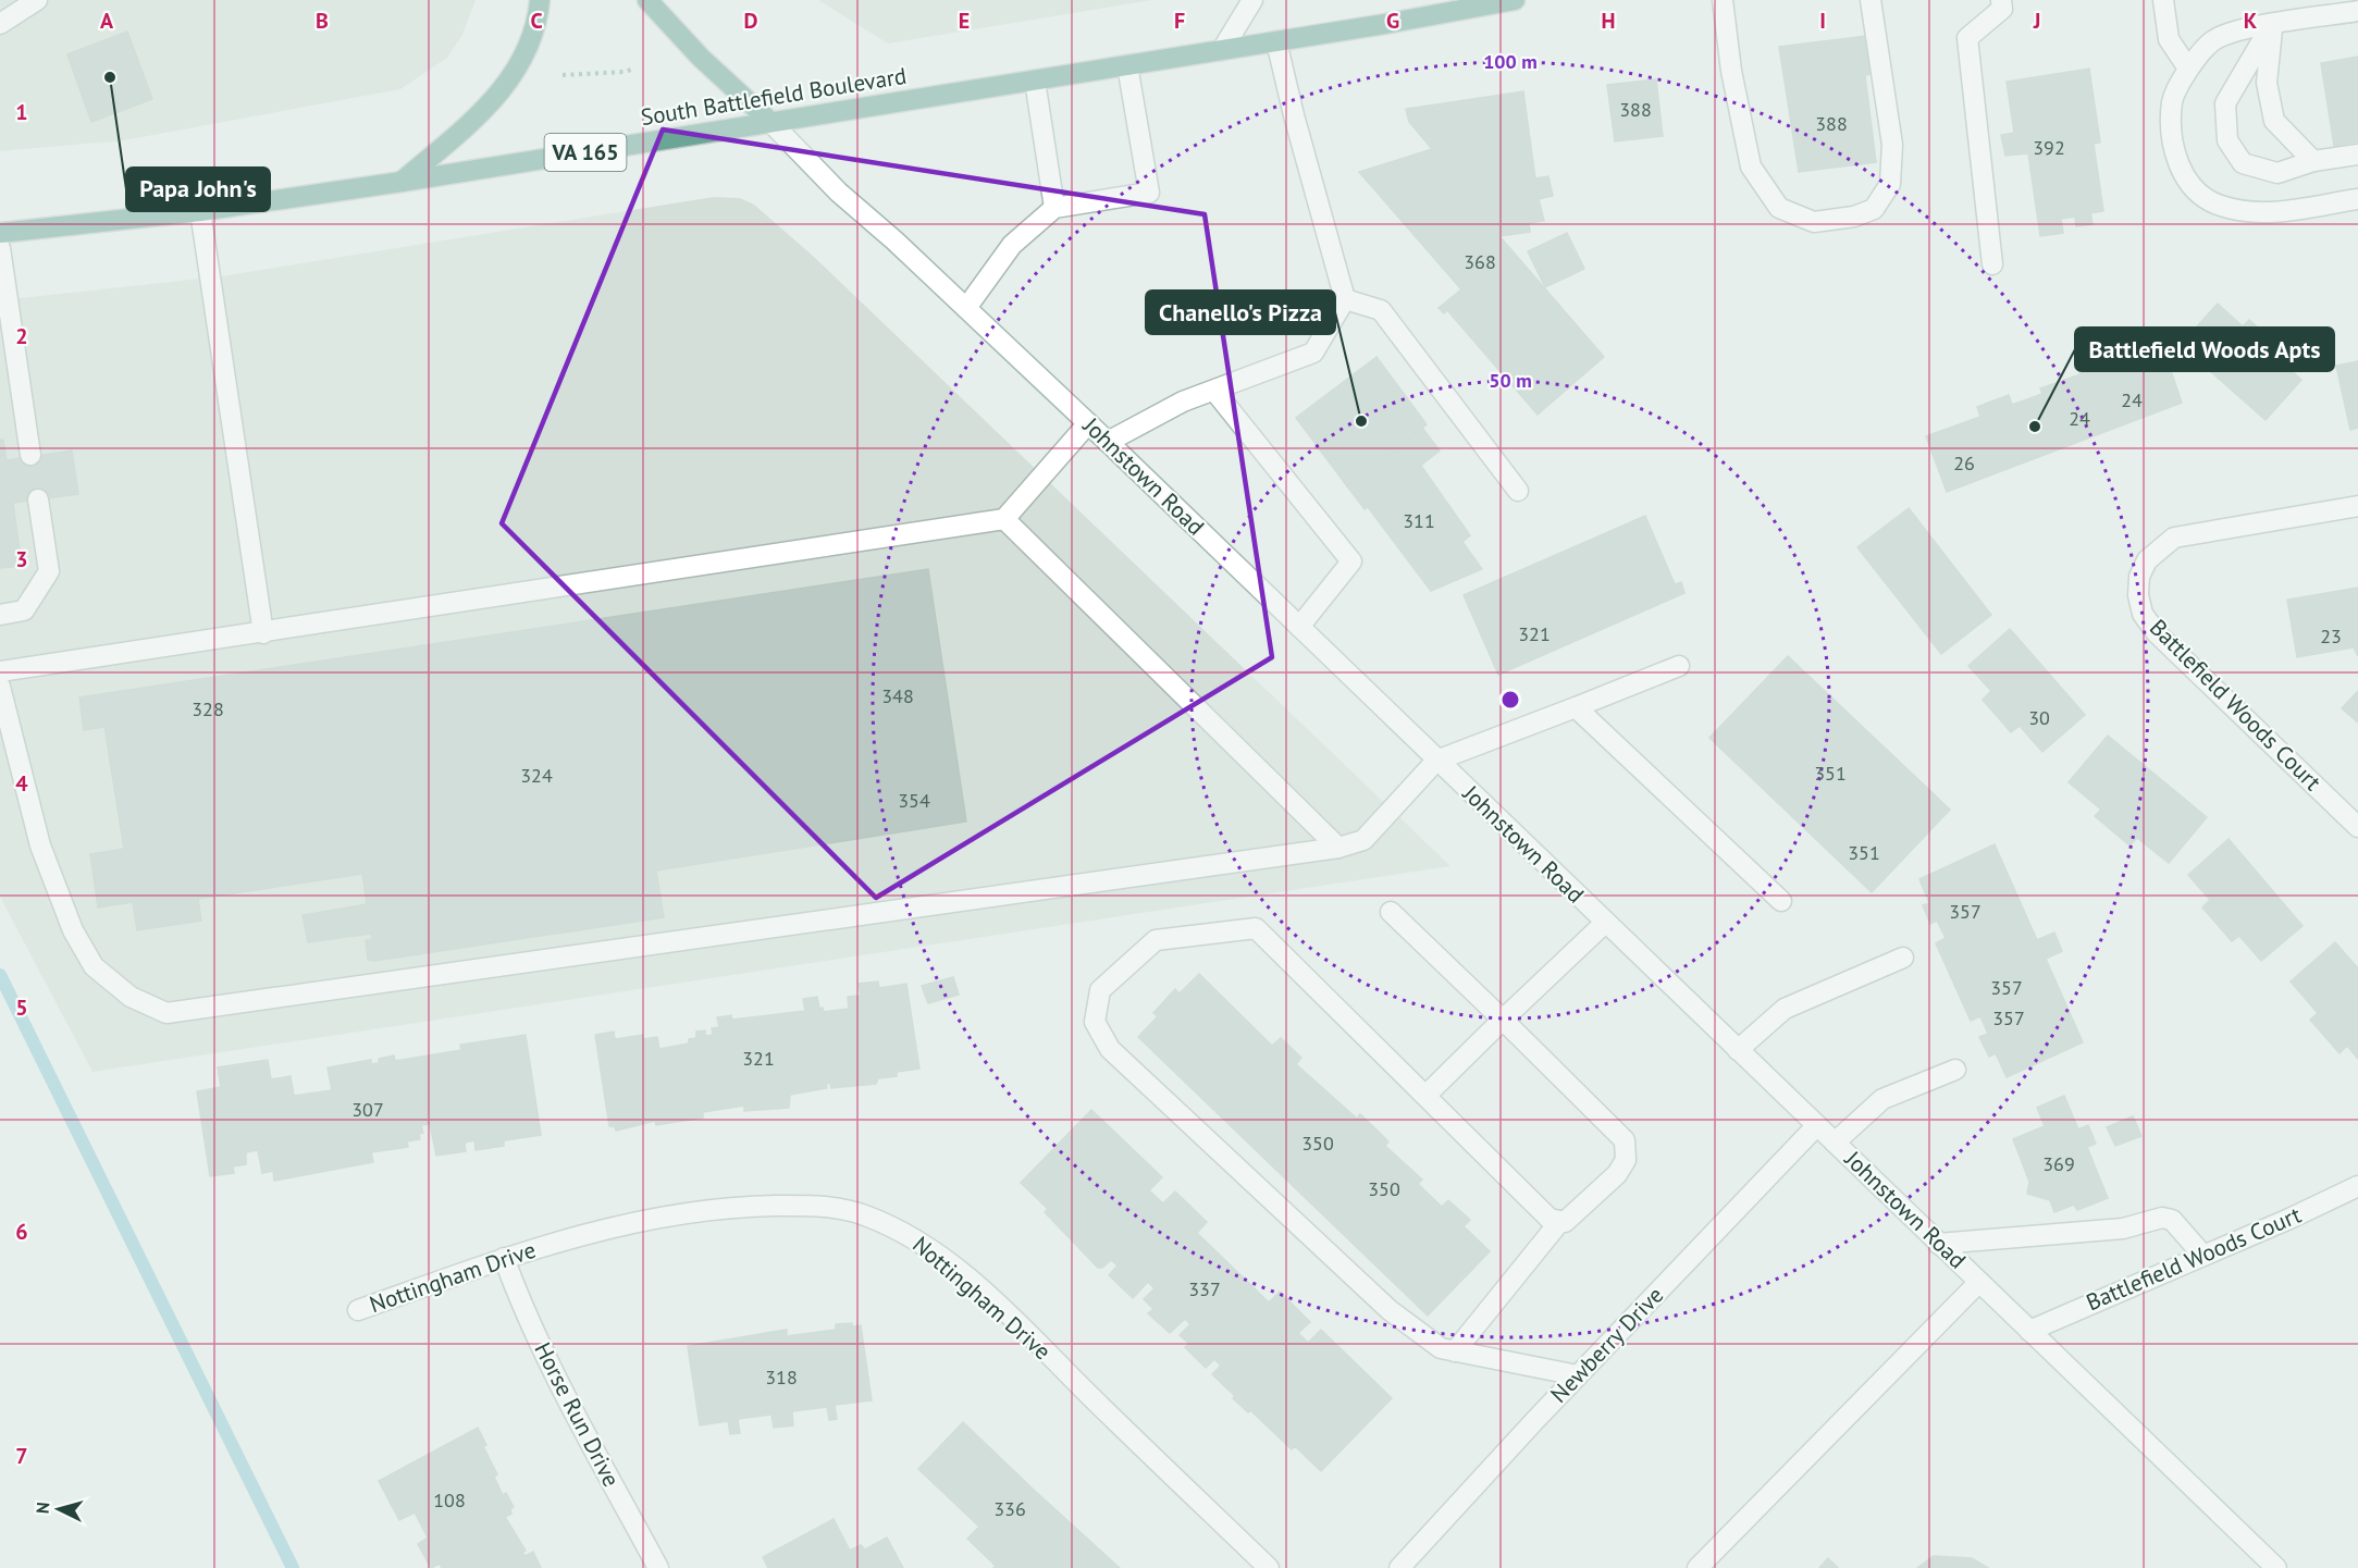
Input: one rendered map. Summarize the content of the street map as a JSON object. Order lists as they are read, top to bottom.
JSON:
{
  "streets": {
    "main road": ["South Battlefield Boulevard", "VA 165"],
    "street": [
      "Johnstown Road",
      "Battlefield Woods Court",
      "Nottingham Drive",
      "Newberry Drive",
      "Horse Run Drive"
    ]
  },
  "crossings": [
    ["South Battlefield Boulevard", "Johnstown Road"],
    ["Johnstown Road", "Battlefield Woods Court"],
    ["Johnstown Road", "Newberry Drive"],
    ["Nottingham Drive", "Horse Run Drive"]
  ],
  "places": ["Papa John's", "Chanello's Pizza", "Battlefield Woods Apts"],
  "house_numbers": [
    "388",
    "388",
    "392",
    "368",
    "24",
    "24",
    "26",
    "311",
    "321",
    "23",
    "348",
    "328",
    "30",
    "351",
    "324",
    "354",
    "351",
    "357",
    "357",
    "357",
    "321",
    "307",
    "350",
    "369",
    "350",
    "337",
    "318",
    "108",
    "336"
  ],
  "north": "left",
  "grid": {
    "columns": [
      "A",
      "B",
      "C",
      "D",
      "E",
      "F",
      "G",
      "H",
      "I",
      "J",
      "K"
    ],
    "rows": [
      "1",
      "2",
      "3",
      "4",
      "5",
      "6",
      "7"
    ]
  },
  "rings": ["100 m", "50 m"]
}
